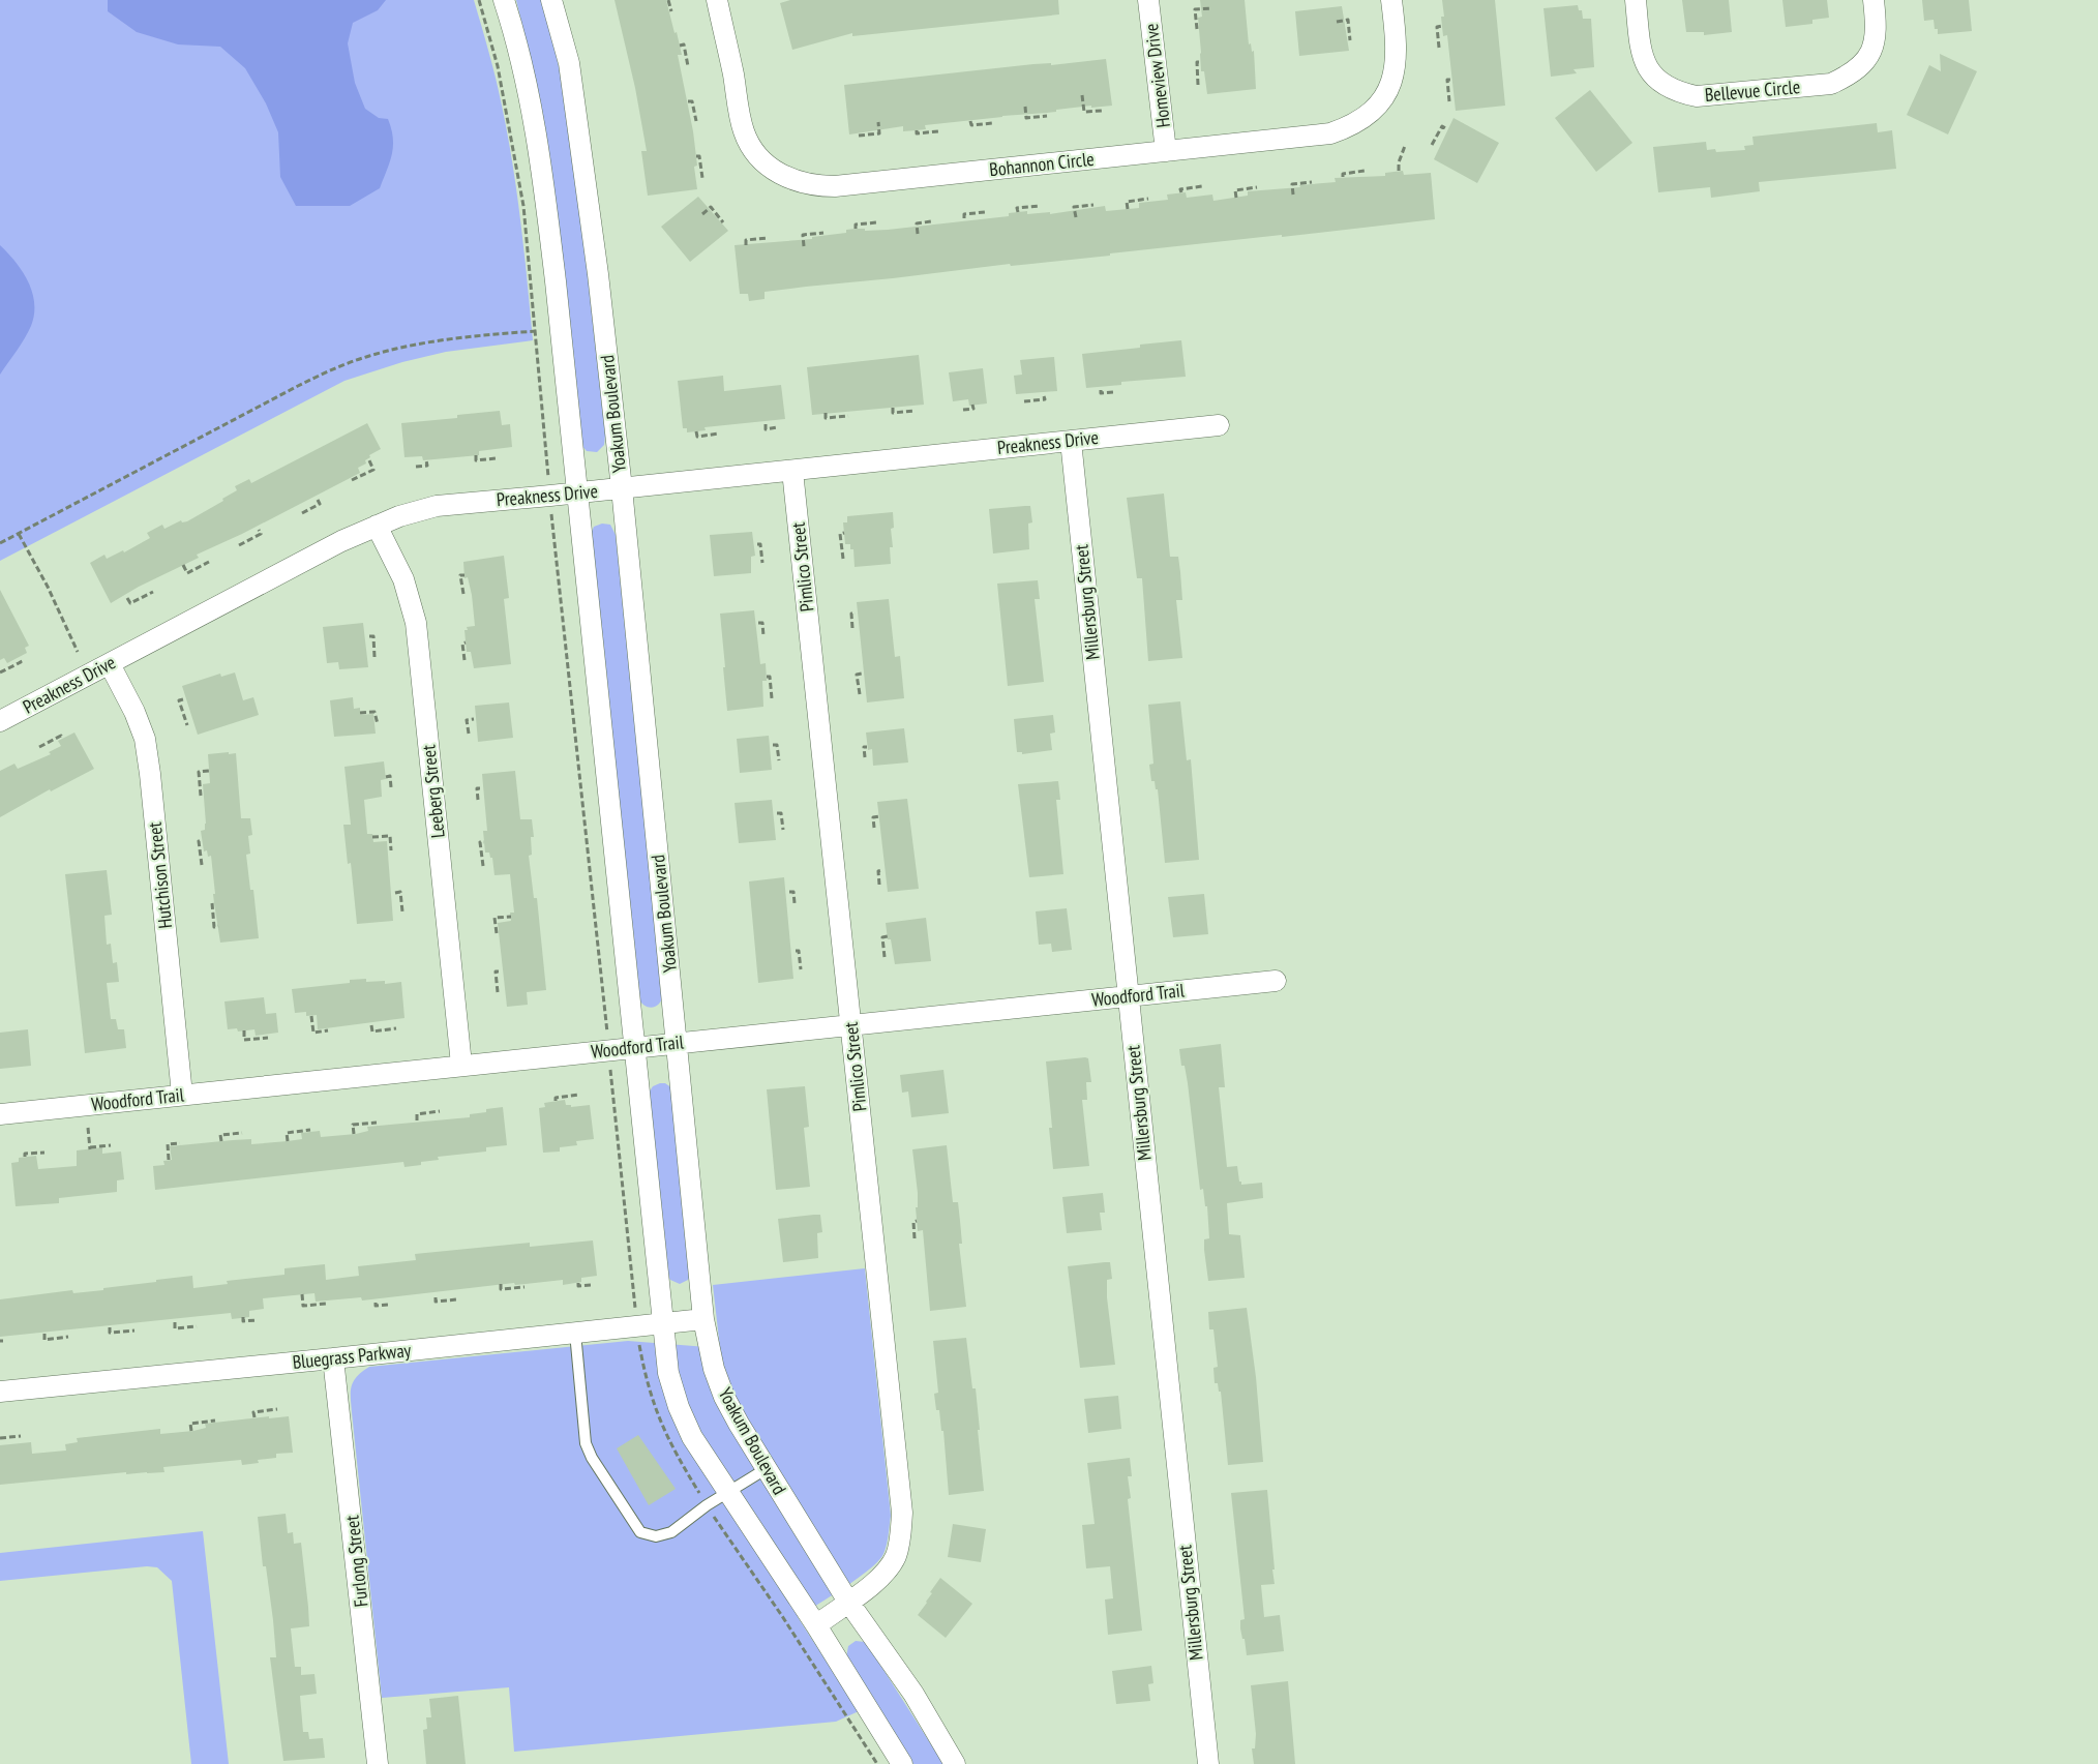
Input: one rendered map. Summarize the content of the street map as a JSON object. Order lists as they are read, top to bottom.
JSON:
{
  "streets": {
    "street": [
      "Homeview Drive",
      "Bellevue Circle",
      "Bohannon Circle",
      "Yoakum Boulevard",
      "Preakness Drive",
      "Pimlico Street",
      "Millersburg Street",
      "Leeberg Street",
      "Hutchison Street",
      "Woodford Trail",
      "Bluegrass Parkway",
      "Furlong Street"
    ]
  },
  "crossings": [
    ["Homeview Drive", "Bohannon Circle"],
    ["Yoakum Boulevard", "Preakness Drive"],
    ["Yoakum Boulevard", "Pimlico Street"],
    ["Yoakum Boulevard", "Woodford Trail"],
    ["Yoakum Boulevard", "Bluegrass Parkway"],
    ["Preakness Drive", "Pimlico Street"],
    ["Preakness Drive", "Millersburg Street"],
    ["Preakness Drive", "Leeberg Street"],
    ["Preakness Drive", "Hutchison Street"],
    ["Pimlico Street", "Woodford Trail"],
    ["Millersburg Street", "Woodford Trail"],
    ["Leeberg Street", "Woodford Trail"],
    ["Hutchison Street", "Woodford Trail"],
    ["Bluegrass Parkway", "Furlong Street"]
  ]
}
